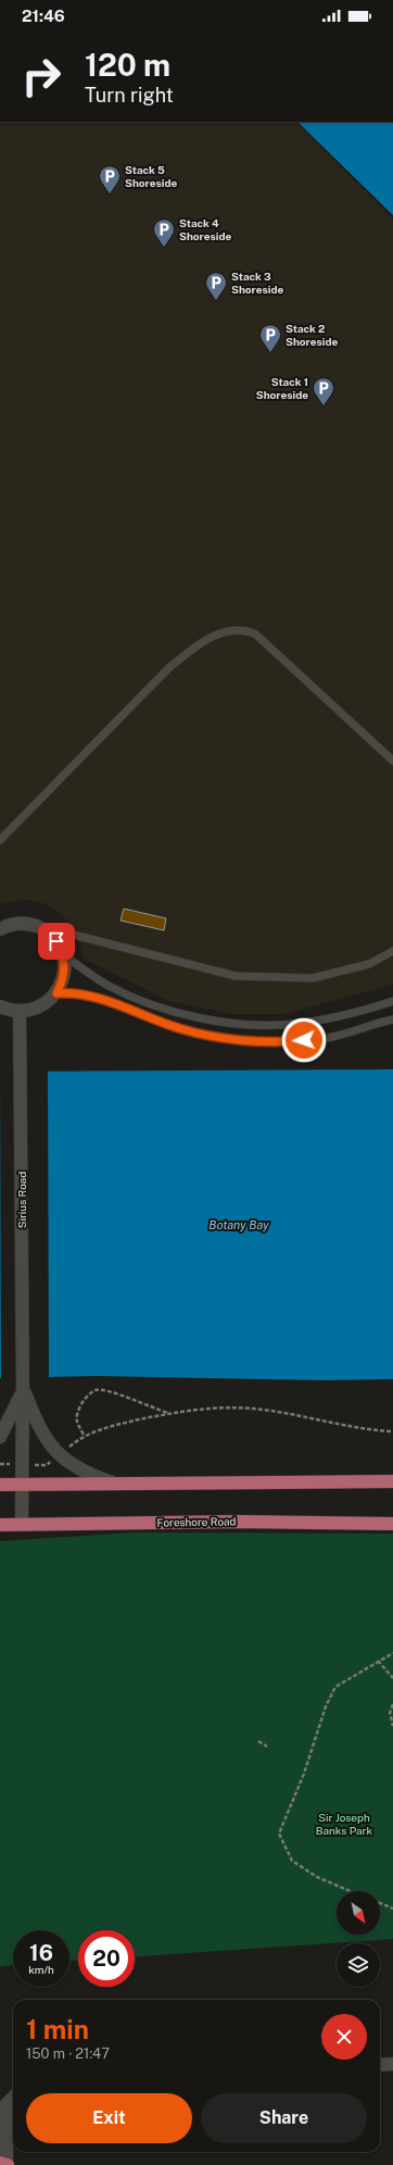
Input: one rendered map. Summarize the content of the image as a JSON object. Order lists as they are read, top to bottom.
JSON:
{
  "streets": {
    "main road": ["Foreshore Road"],
    "street": ["Sirius Road"]
  },
  "crossings": [
    ["Sirius Road", "Foreshore Road"]
  ],
  "water": ["Botany Bay"],
  "parks": ["Sir Joseph Banks Park"],
  "places": {
    "parking": [
      "Stack 5 Shoreside",
      "Stack 4 Shoreside",
      "Stack 3 Shoreside",
      "Stack 2 Shoreside",
      "Stack 1 Shoreside"
    ]
  },
  "north": "bottom right",
  "page": {
    "status": "21:46",
    "turn": ["120 m", "Turn right"],
    "speed": "16 km/h",
    "limit": "20",
    "heading": ["1 min", "150 m · 21:47"],
    "buttons": ["Exit", "Share"]
  }
}
